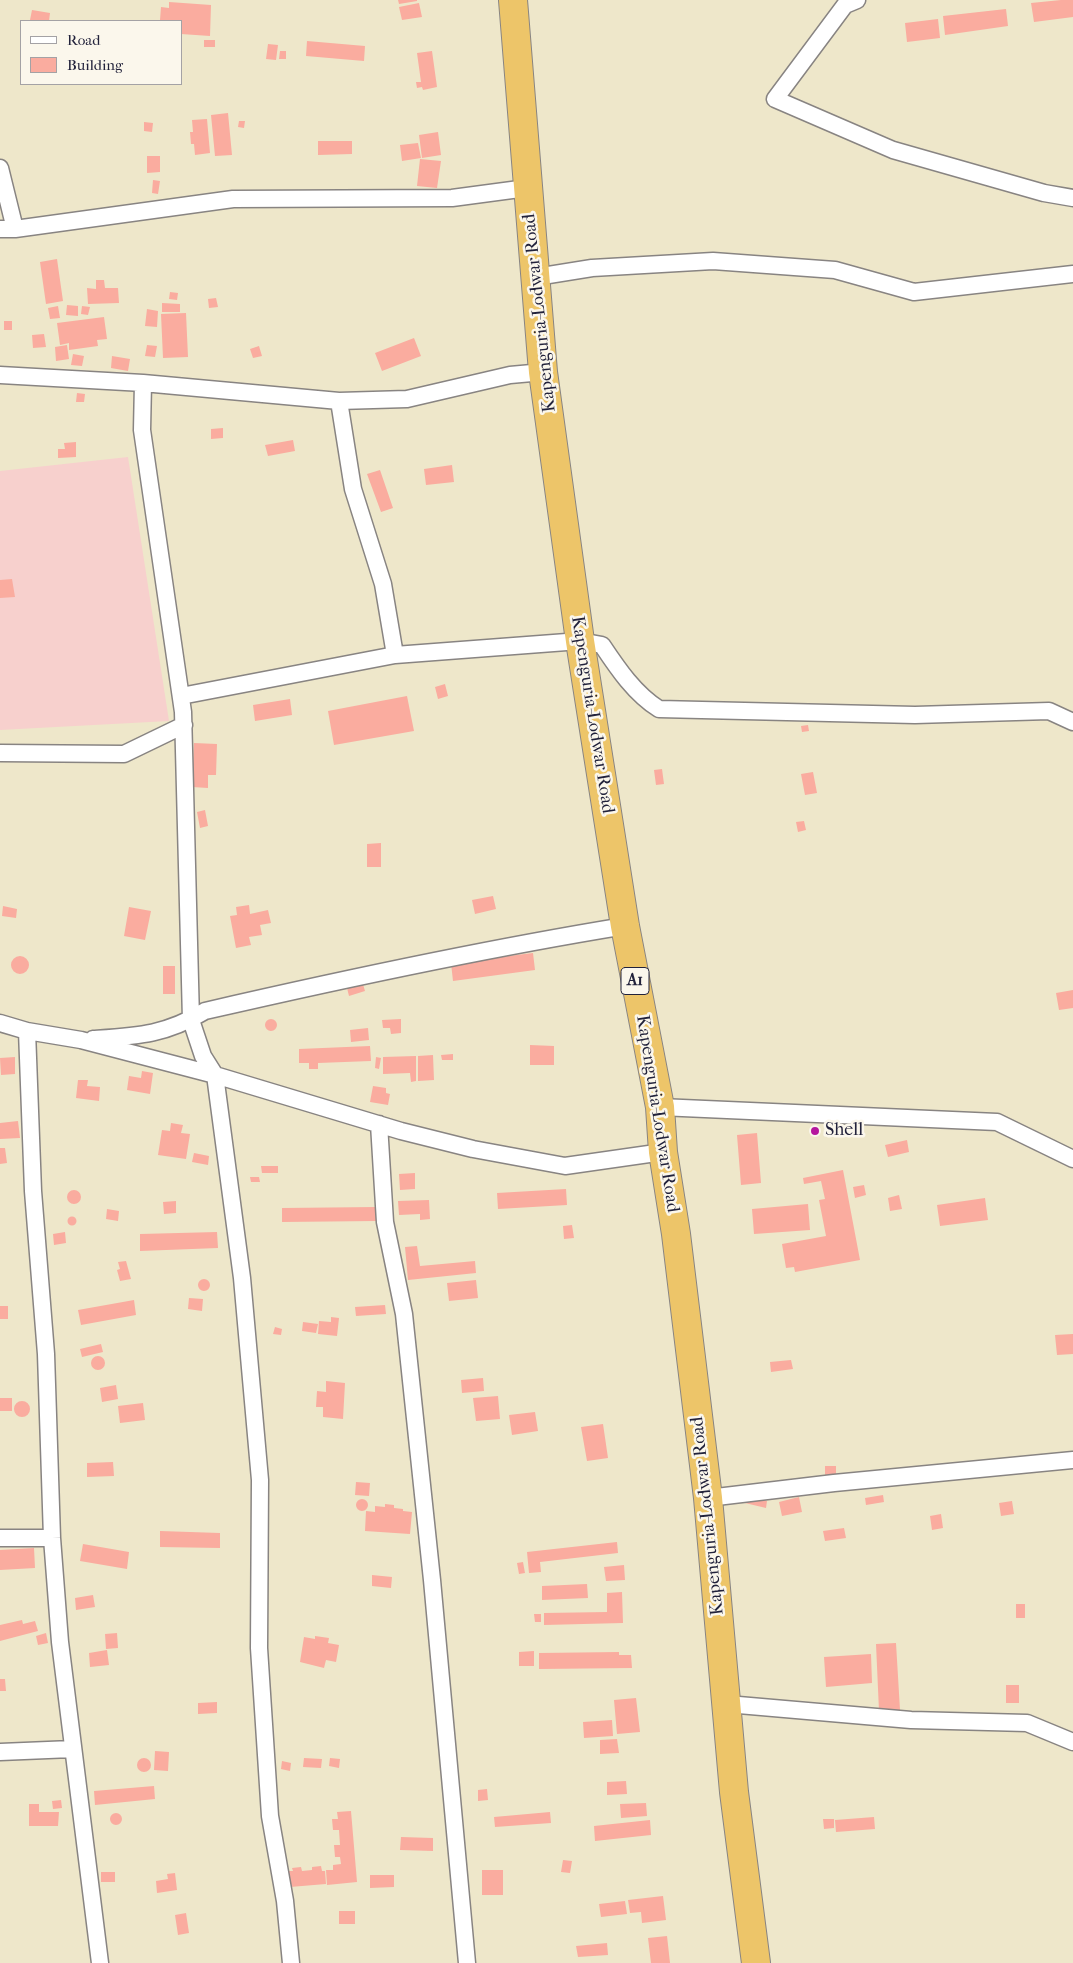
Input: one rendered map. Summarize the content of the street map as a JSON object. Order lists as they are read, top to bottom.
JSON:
{
  "streets": {
    "highway": ["Kapenguria-Lodwar Road", "A1"]
  },
  "places": ["Shell"],
  "legend": ["Road", "Building"]
}
